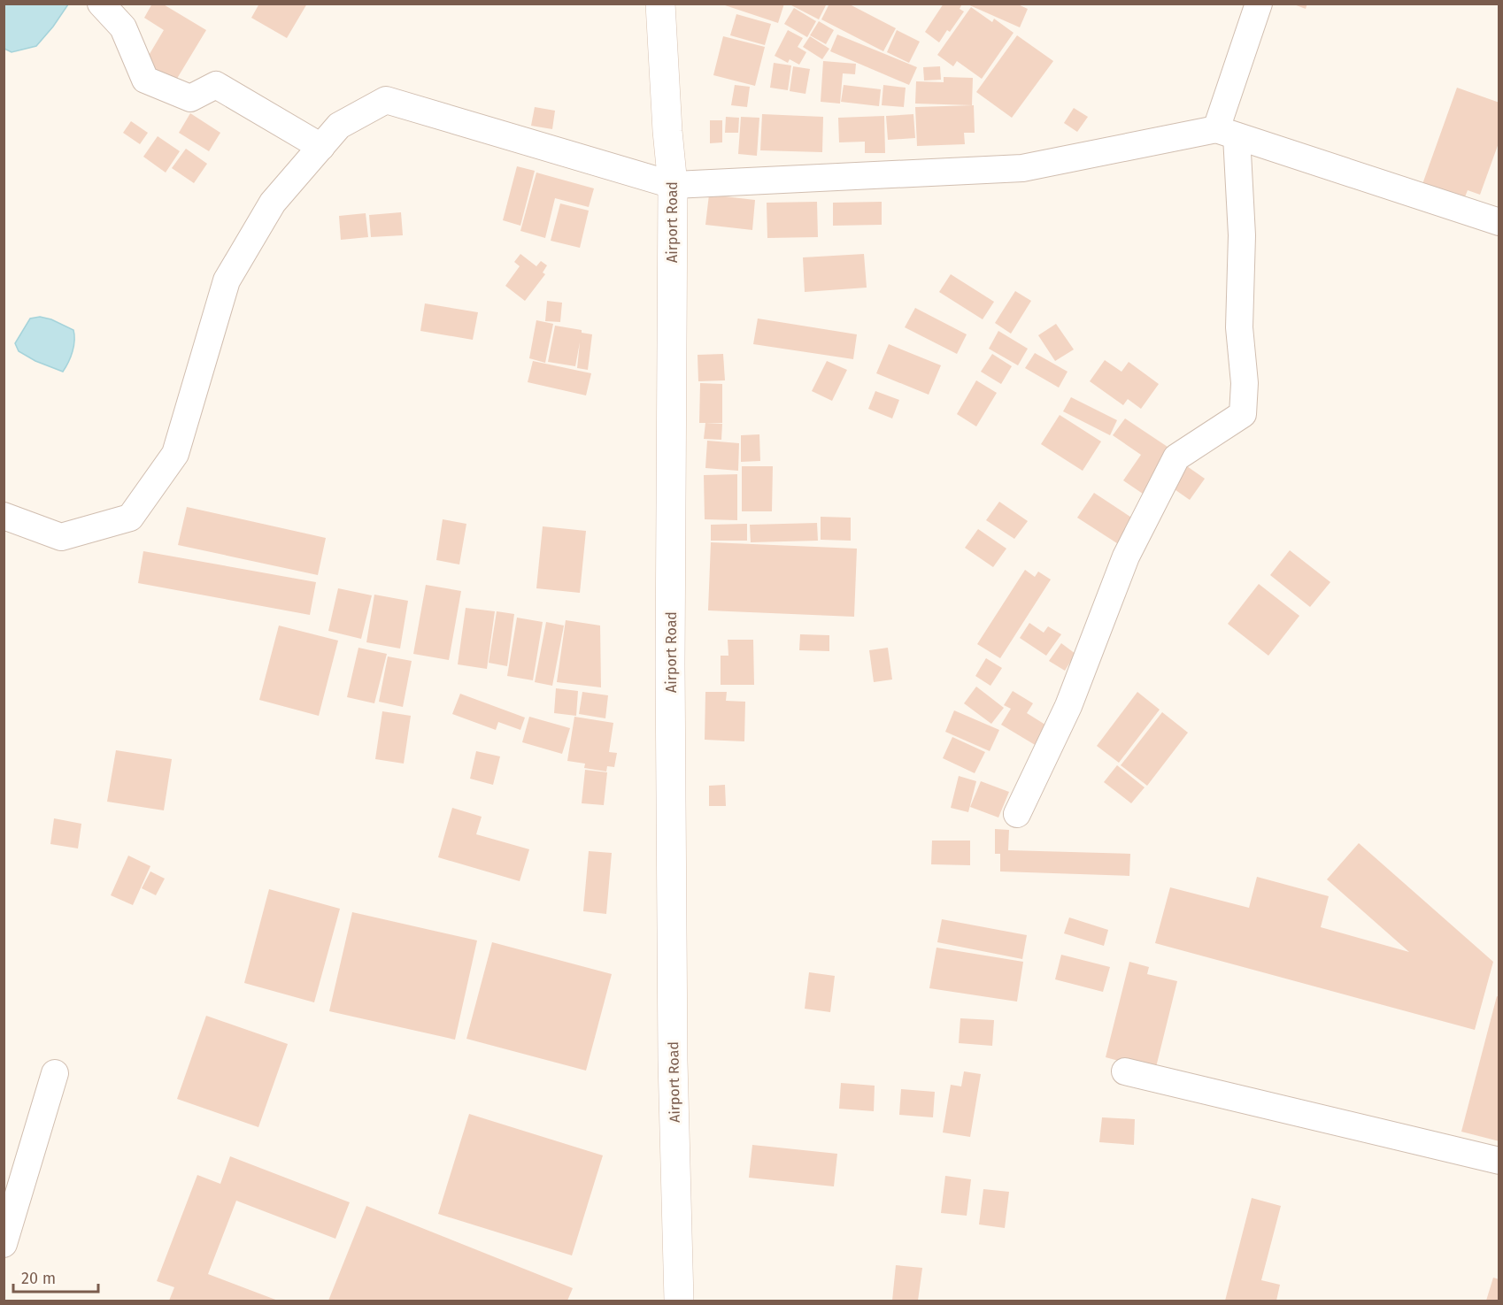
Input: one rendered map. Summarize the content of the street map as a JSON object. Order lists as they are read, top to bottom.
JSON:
{
  "streets": {
    "main road": ["Airport Road"]
  },
  "scale_bar": "20 m"
}
